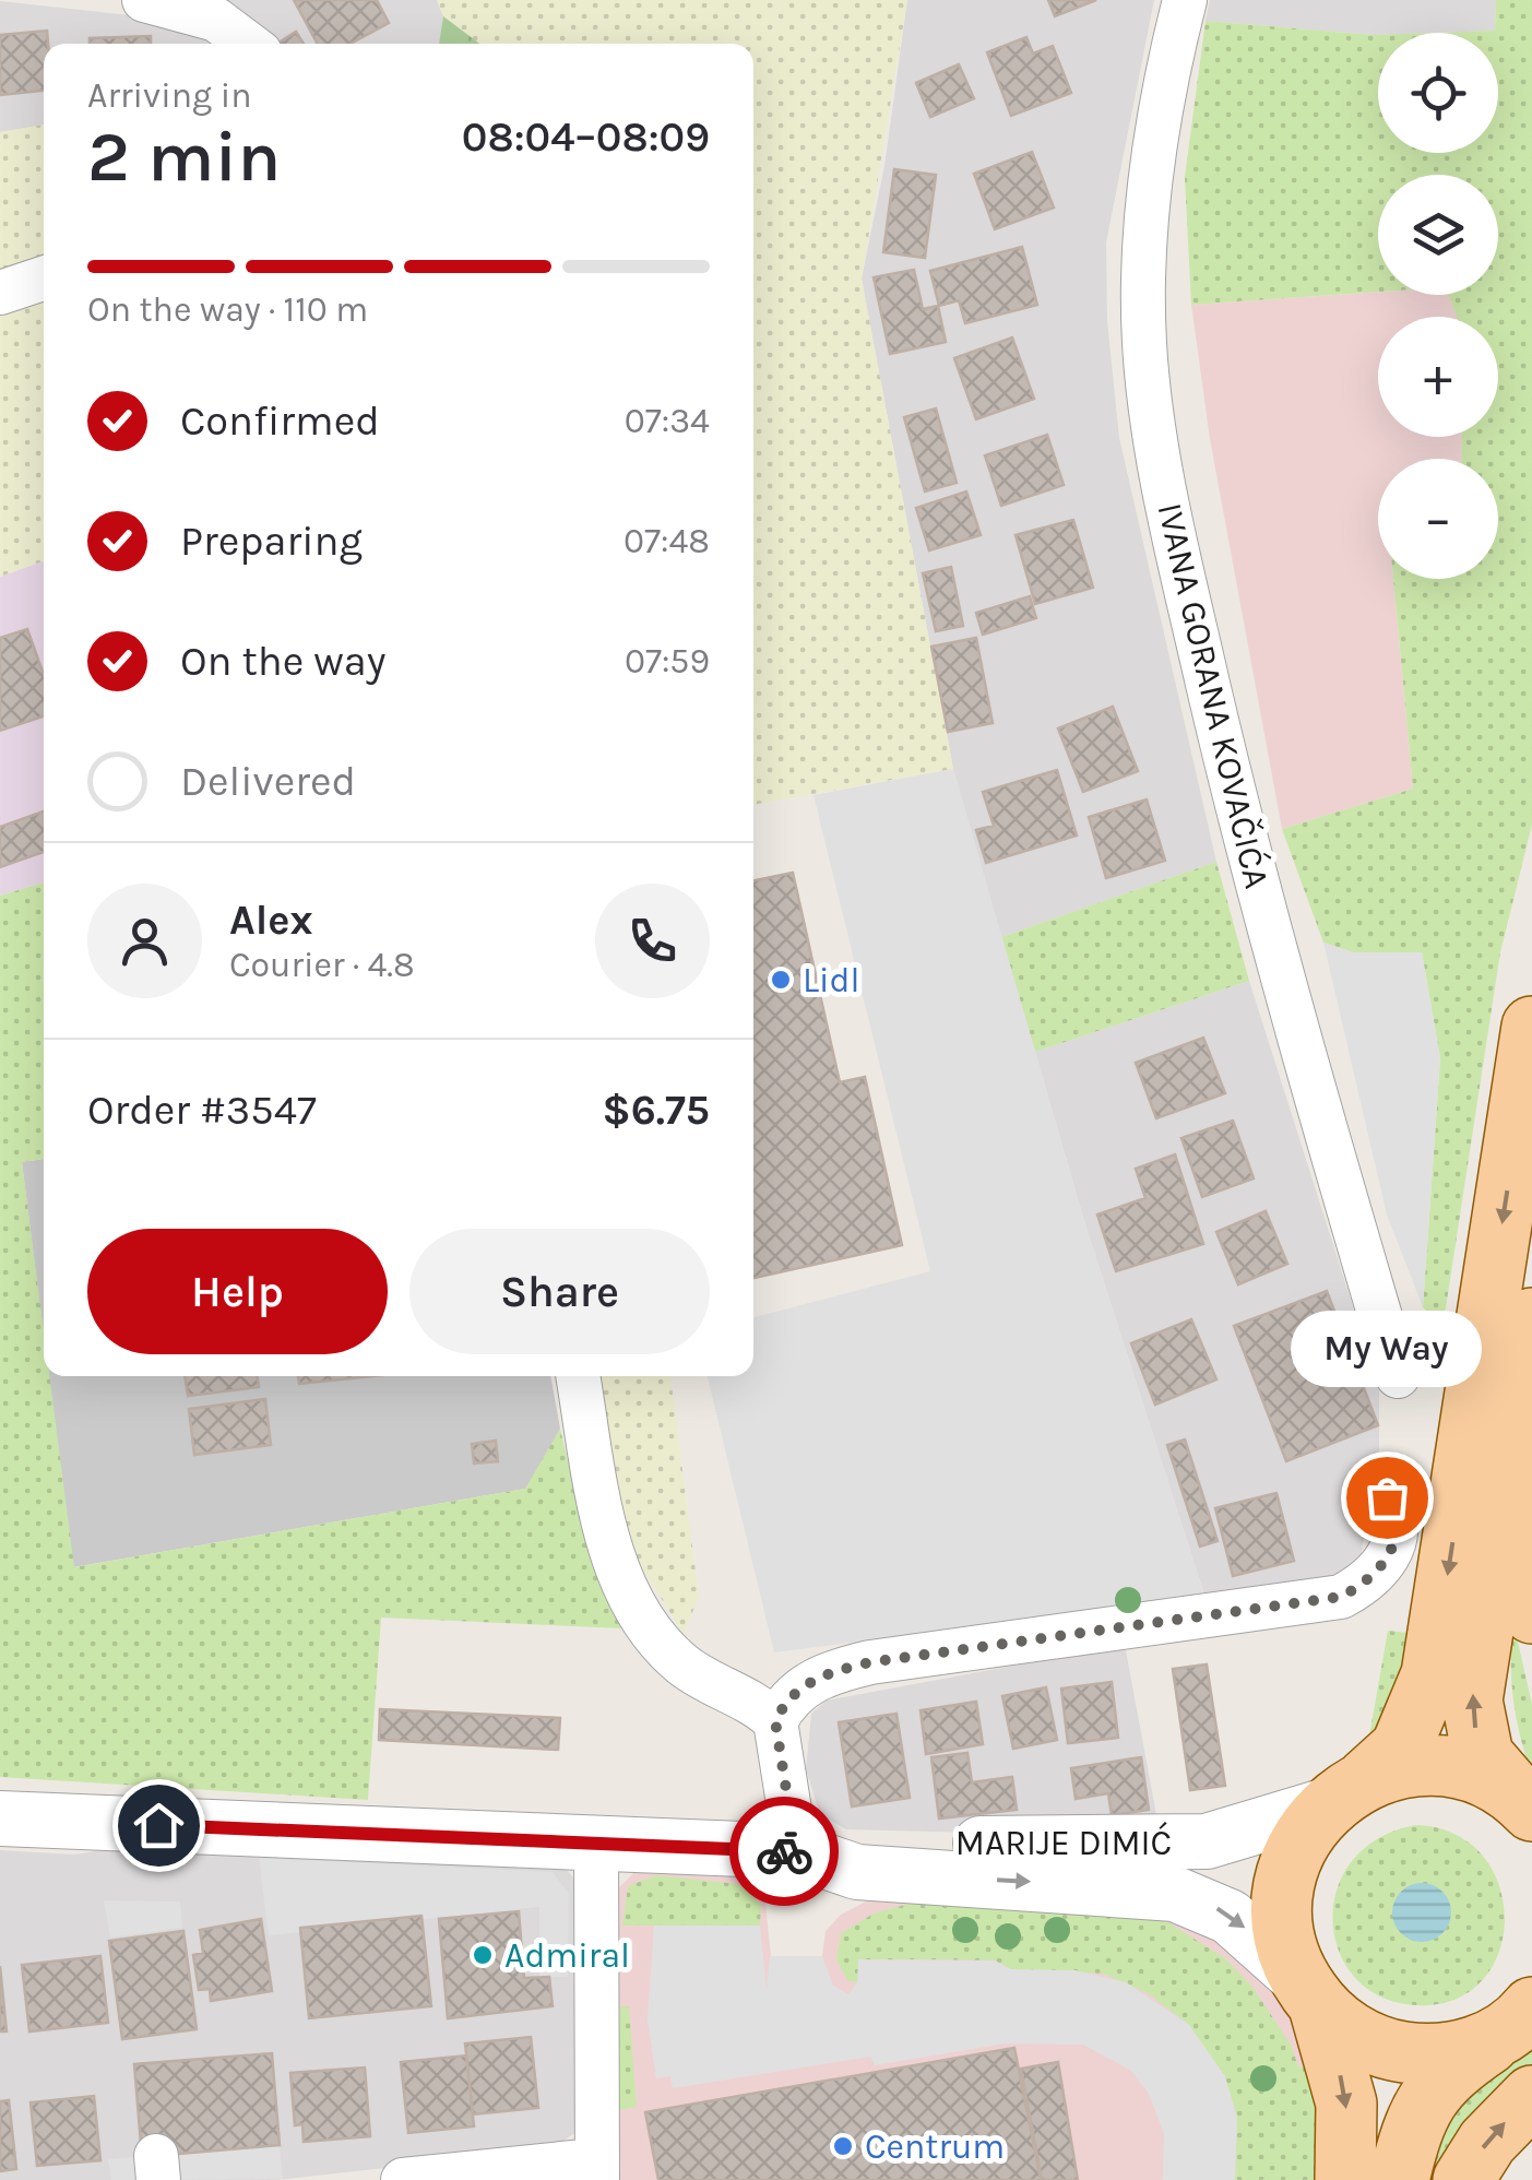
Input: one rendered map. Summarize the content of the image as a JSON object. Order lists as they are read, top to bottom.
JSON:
{
  "streets": {
    "street": ["IVANA GORANA KOVAČIĆA", "MARIJE DIMIĆ"]
  },
  "places": [
    "Lidl",
    "My Way",
    "Admiral",
    "Centrum"
  ],
  "page": {
    "map_buttons": ["+", "−"],
    "heading": ["2 min", "Arriving in", "08:04–08:09"],
    "panel": [
      "Alex",
      "Courier · 4.8",
      "Order #3547",
      "$6.75"
    ],
    "bar": "On the way · 110 m",
    "list": [
      ["Confirmed", "07:34"],
      ["Preparing", "07:48"],
      ["On the way", "07:59"],
      "Delivered"
    ],
    "buttons": ["Help", "Share"],
    "bubble": "My Way"
  }
}
